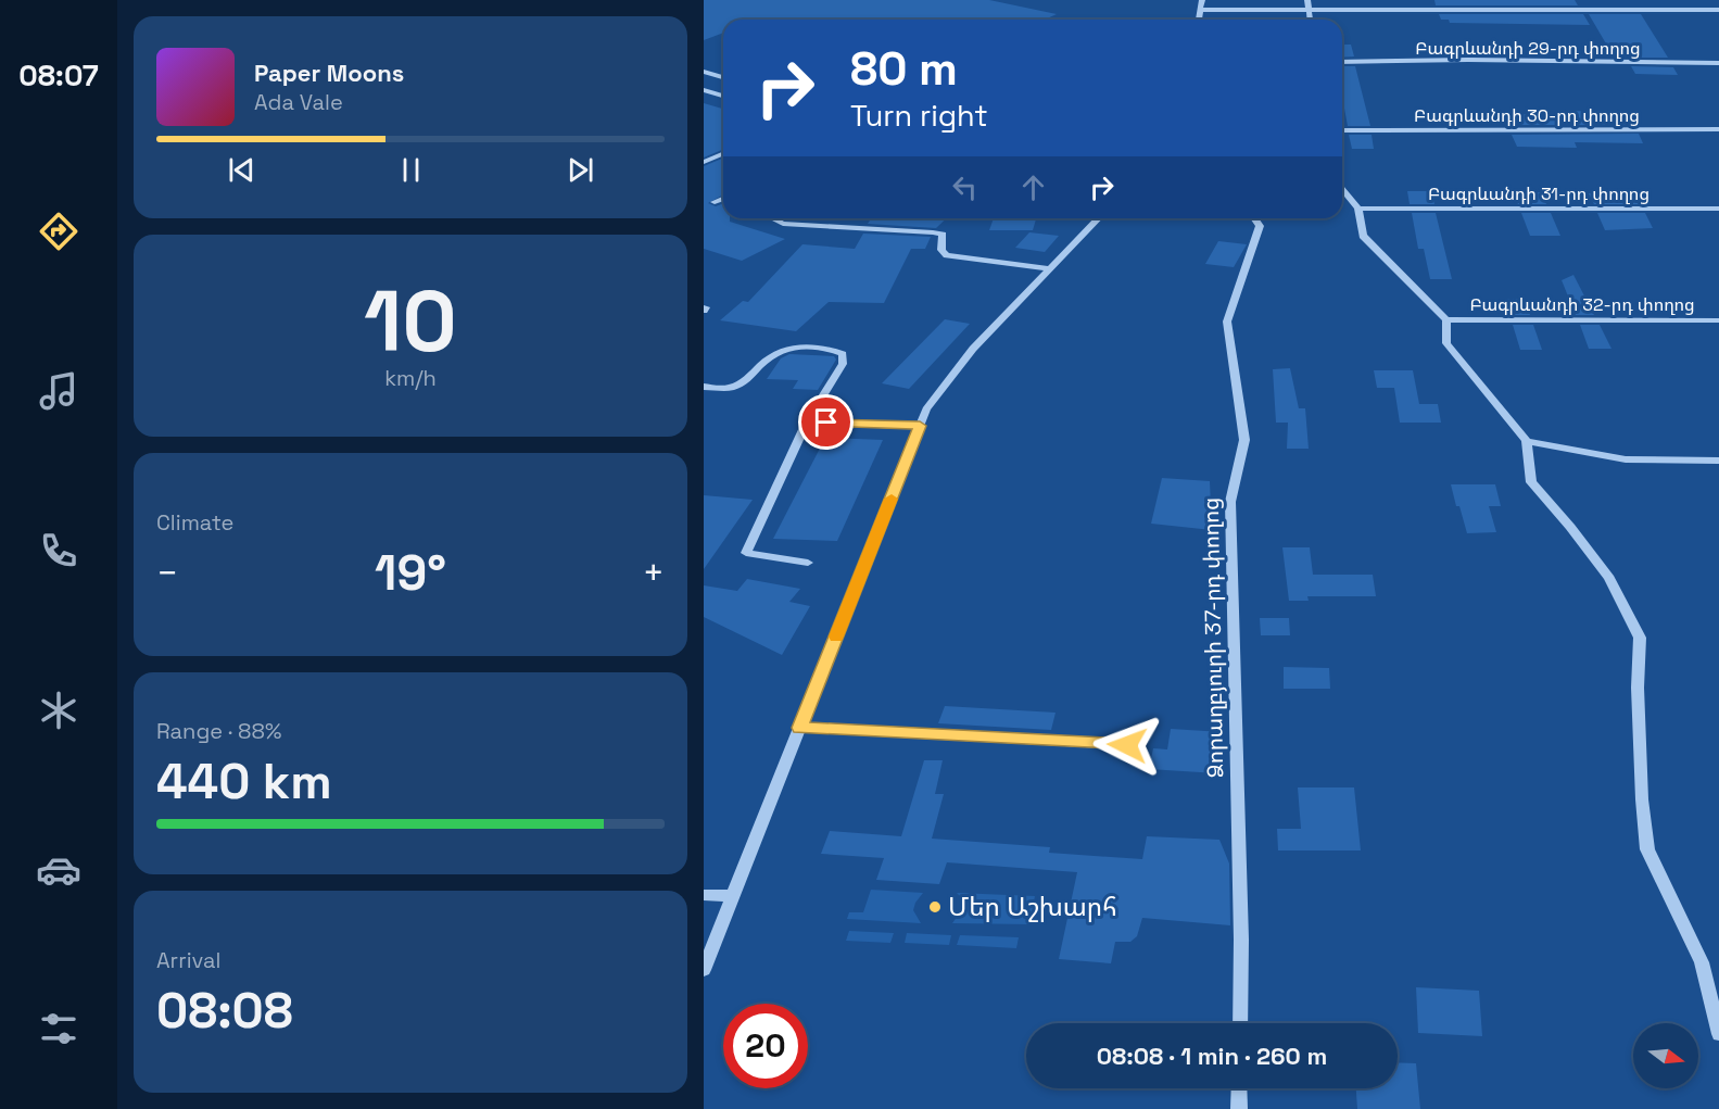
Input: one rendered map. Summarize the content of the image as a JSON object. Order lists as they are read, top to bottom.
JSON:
{
  "streets": {
    "street": [
      "Բագրևանդի 29-րդ փողոց",
      "Բագրևանդի 30-րդ փողոց",
      "Բագրևանդի 31-րդ փողոց",
      "Բագրևանդի 32-րդ փողոց",
      "Ձորաղբյուրի 37-րդ փողոց"
    ]
  },
  "places": ["Մեր Աշխարհ"],
  "north": "right",
  "page": {
    "tabs": "08:07",
    "turn": ["80 m", "Turn right"],
    "song": ["Paper Moons", "Ada Vale"],
    "tile": [
      ["10", "km/h"],
      "Climate",
      ["Range · 88%", "440 km"],
      ["Arrival", "08:08"]
    ],
    "heat": ["−", "19°", "+"],
    "limit": "20",
    "trip": "08:08 · 1 min · 260 m"
  }
}
